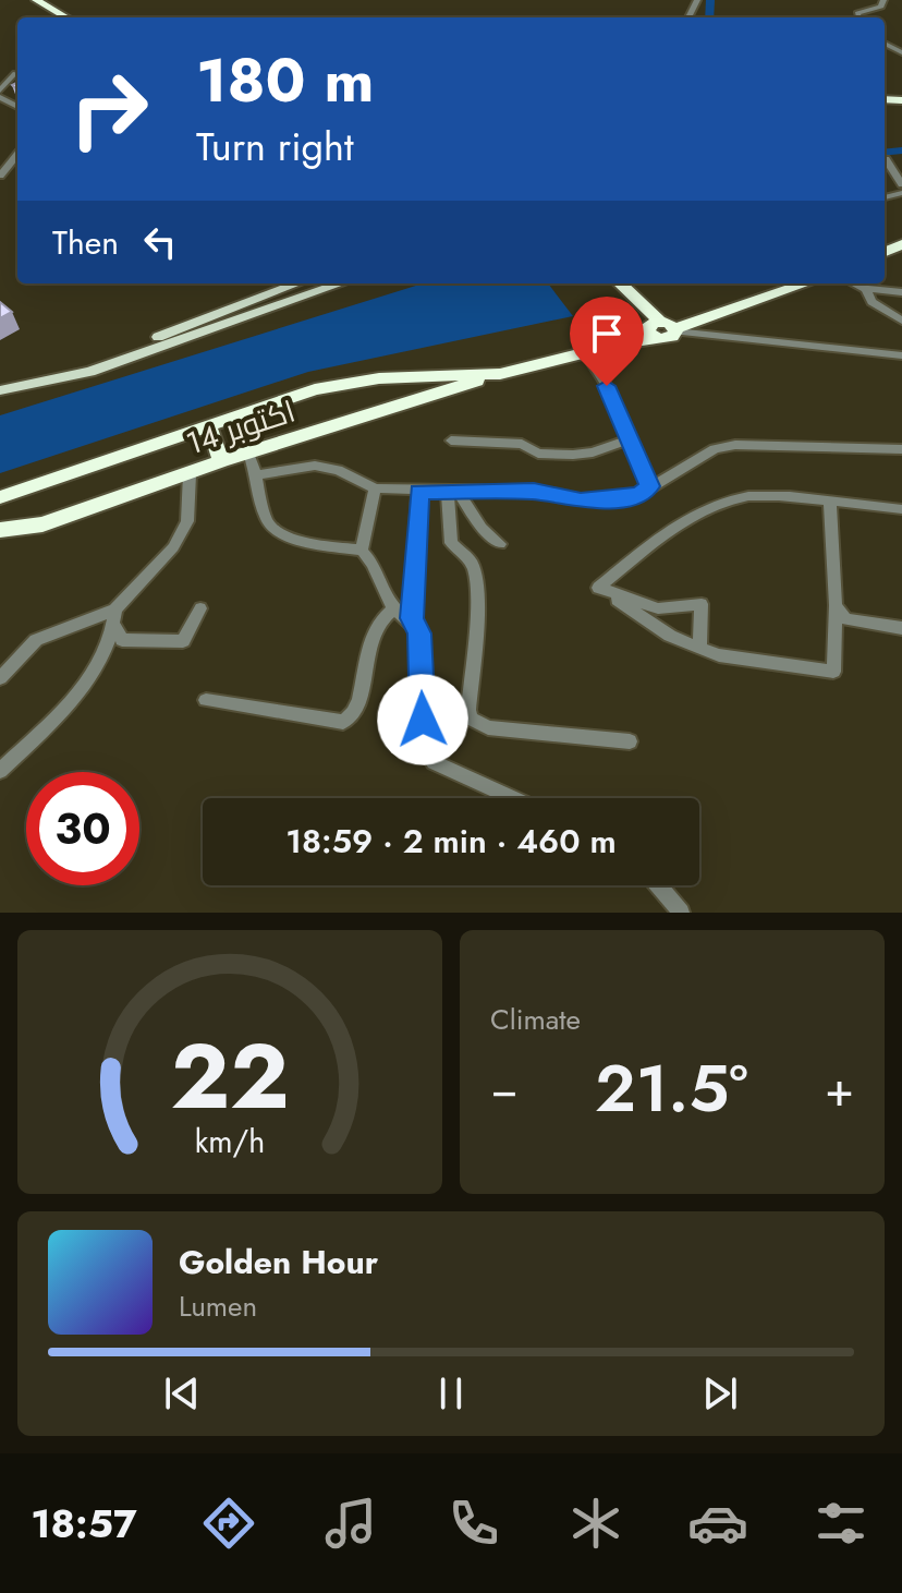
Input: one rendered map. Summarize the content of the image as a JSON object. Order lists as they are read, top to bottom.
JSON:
{
  "streets": {
    "highway": ["14 اكتوبر"]
  },
  "page": {
    "turn": ["180 m", "Turn right"],
    "then": "Then",
    "limit": "30",
    "trip": "18:59 · 2 min · 460 m",
    "tile": "Climate",
    "heat": ["−", "21.5°", "+"],
    "song": ["Golden Hour", "Lumen"],
    "tabs": "18:57",
    "gauge": ["22", "km/h"]
  }
}
